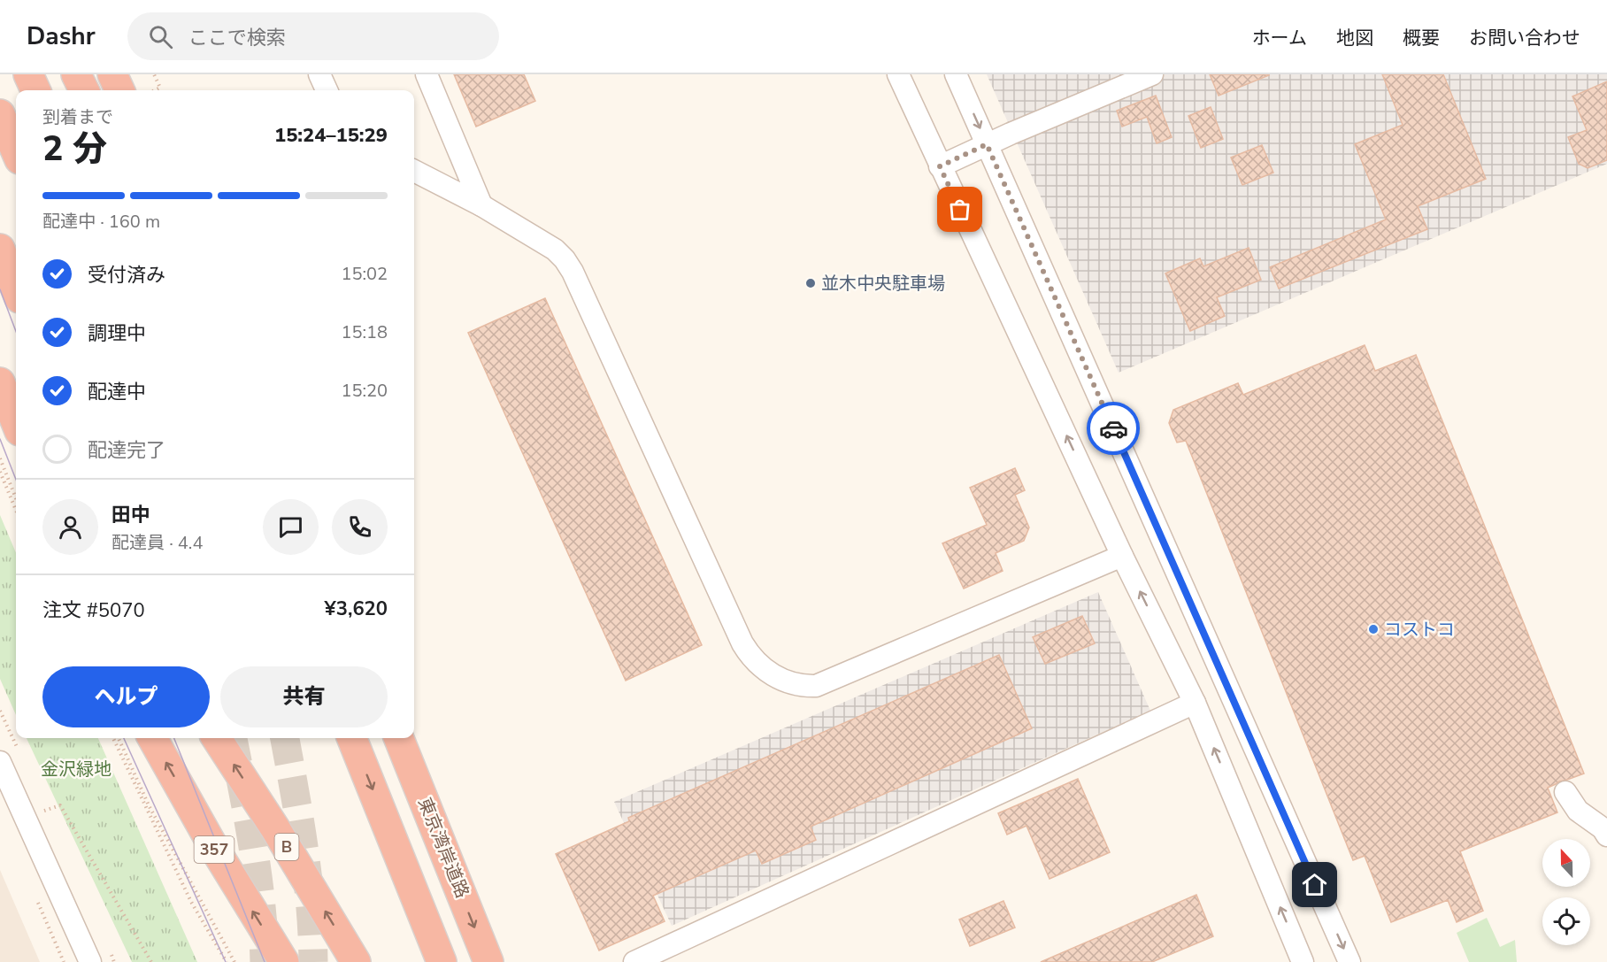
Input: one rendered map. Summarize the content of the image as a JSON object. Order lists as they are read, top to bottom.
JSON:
{
  "streets": {
    "highway": ["B", "東京湾岸道路", "357"]
  },
  "parks": ["金沢緑地"],
  "places": ["並木中央駐車場", "コストコ"],
  "north": "top",
  "page": {
    "header": "Dashr",
    "search": "ここで検索",
    "nav": [
      "ホーム",
      "地図",
      "概要",
      "お問い合わせ"
    ],
    "heading": ["2 分", "到着まで", "15:24–15:29"],
    "panel": [
      "田中",
      "配達員 · 4.4",
      "注文 #5070",
      "¥3,620"
    ],
    "bar": "配達中 · 160 m",
    "list": [
      ["受付済み", "15:02"],
      ["調理中", "15:18"],
      ["配達中", "15:20"],
      "配達完了"
    ],
    "buttons": ["ヘルプ", "共有"]
  }
}
